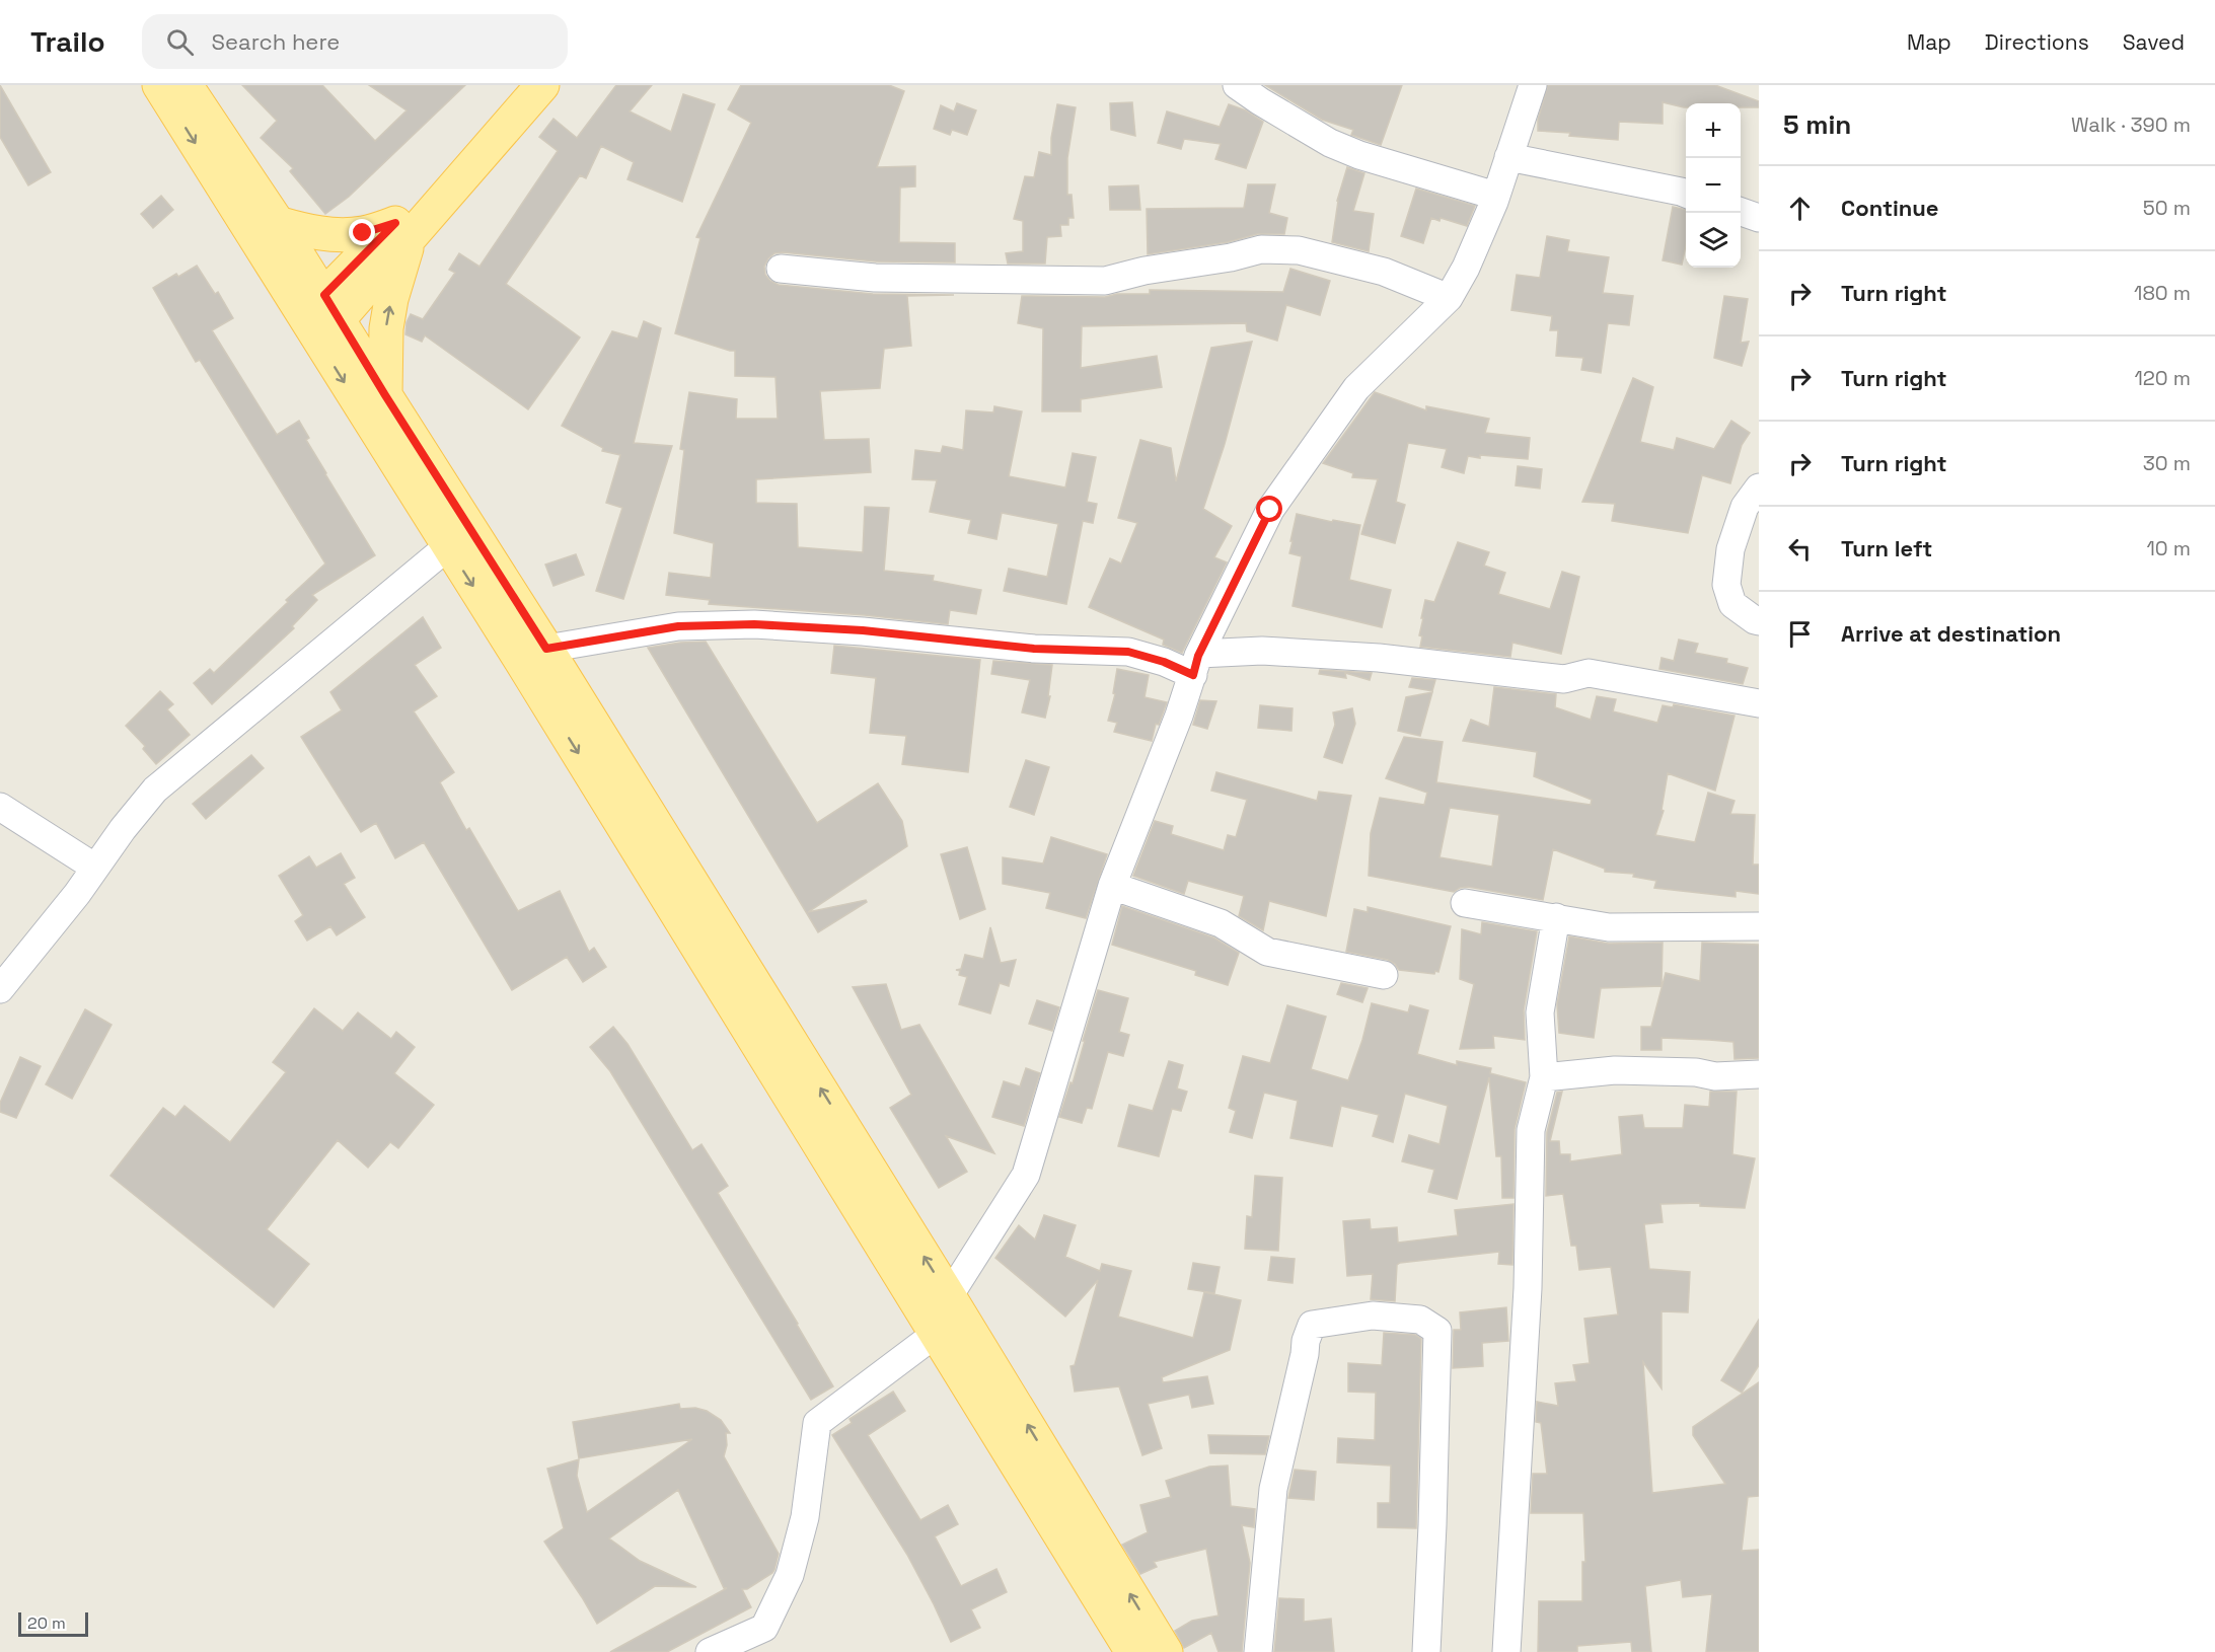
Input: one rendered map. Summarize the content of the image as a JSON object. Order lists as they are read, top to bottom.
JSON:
{
  "scale_bar": "20 m",
  "page": {
    "header": "Trailo",
    "search": "Search here",
    "nav": ["Map", "Directions", "Saved"],
    "heading": ["5 min", "Walk · 390 m"],
    "map_buttons": ["+", "−"],
    "list": [
      ["Continue", "50 m"],
      ["Turn right", "180 m"],
      ["Turn right", "120 m"],
      ["Turn right", "30 m"],
      ["Turn left", "10 m"],
      "Arrive at destination"
    ],
    "scale": "20 m"
  }
}
